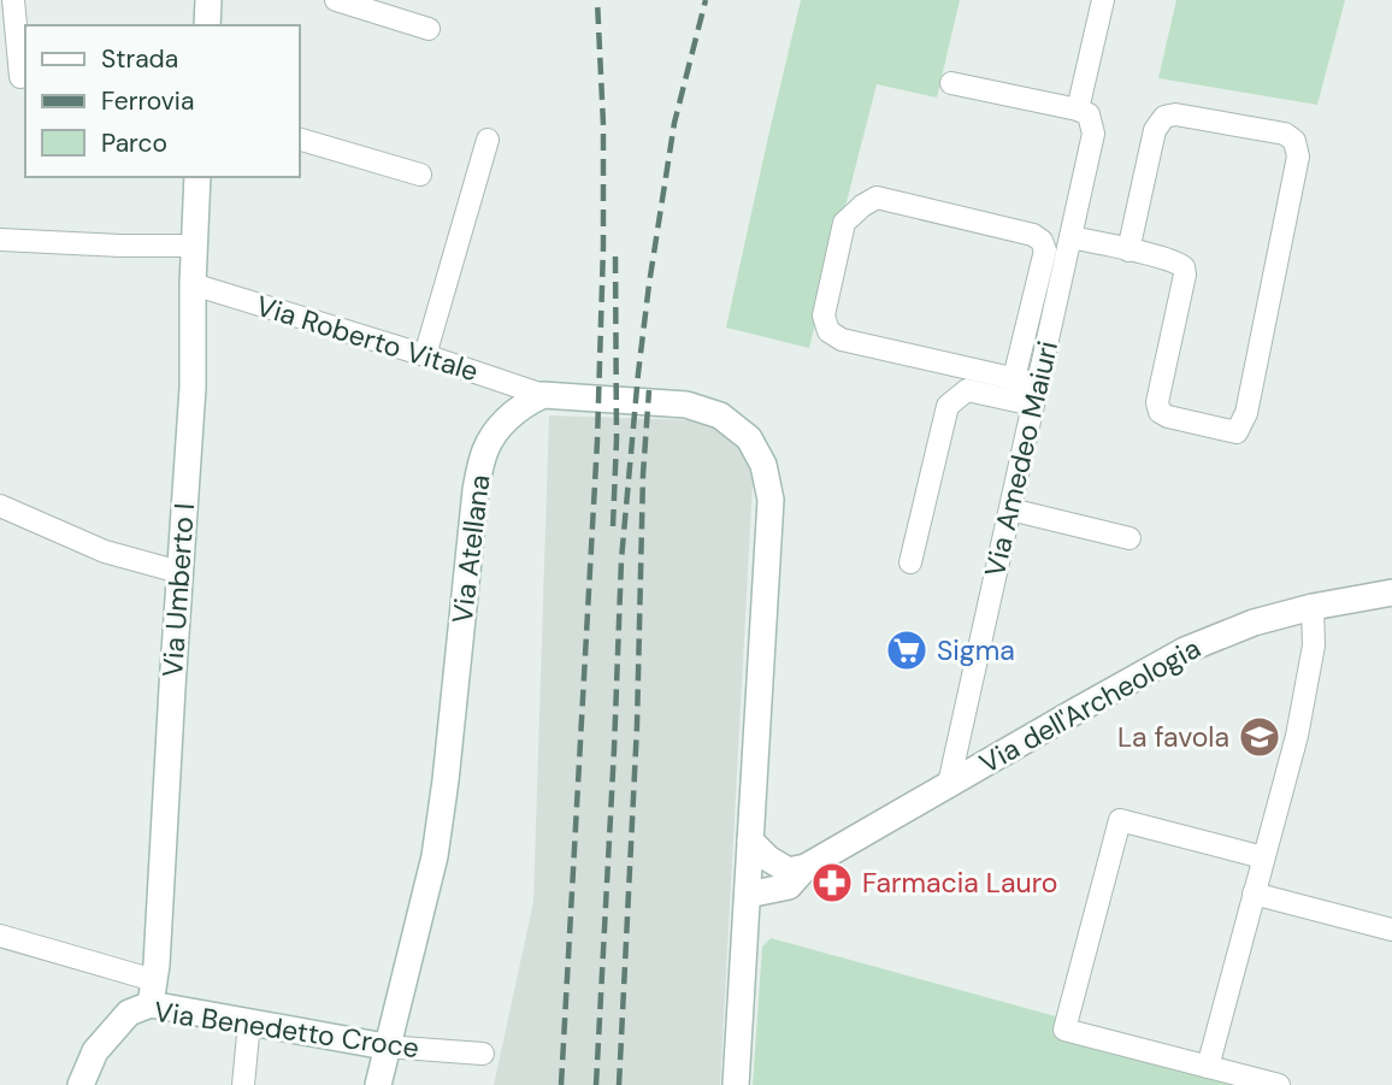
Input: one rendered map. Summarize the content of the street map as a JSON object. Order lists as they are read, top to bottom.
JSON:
{
  "streets": {
    "main road": [
      "Via Atellana",
      "Via Umberto I",
      "Via dell'Archeologia",
      "Via Benedetto Croce"
    ],
    "street": ["Via Roberto Vitale", "Via Amedeo Maiuri"]
  },
  "crossings": [
    ["Via Roberto Vitale", "Via Atellana"],
    ["Via Roberto Vitale", "Via Umberto I"],
    ["Via Amedeo Maiuri", "Via dell'Archeologia"],
    ["Via Atellana", "Via Benedetto Croce"],
    ["Via Umberto I", "Via Benedetto Croce"]
  ],
  "places": {
    "supermarket": ["Sigma"],
    "school or university": ["La favola"],
    "pharmacy": ["Farmacia Lauro"]
  },
  "legend": ["Strada", "Ferrovia", "Parco"]
}
